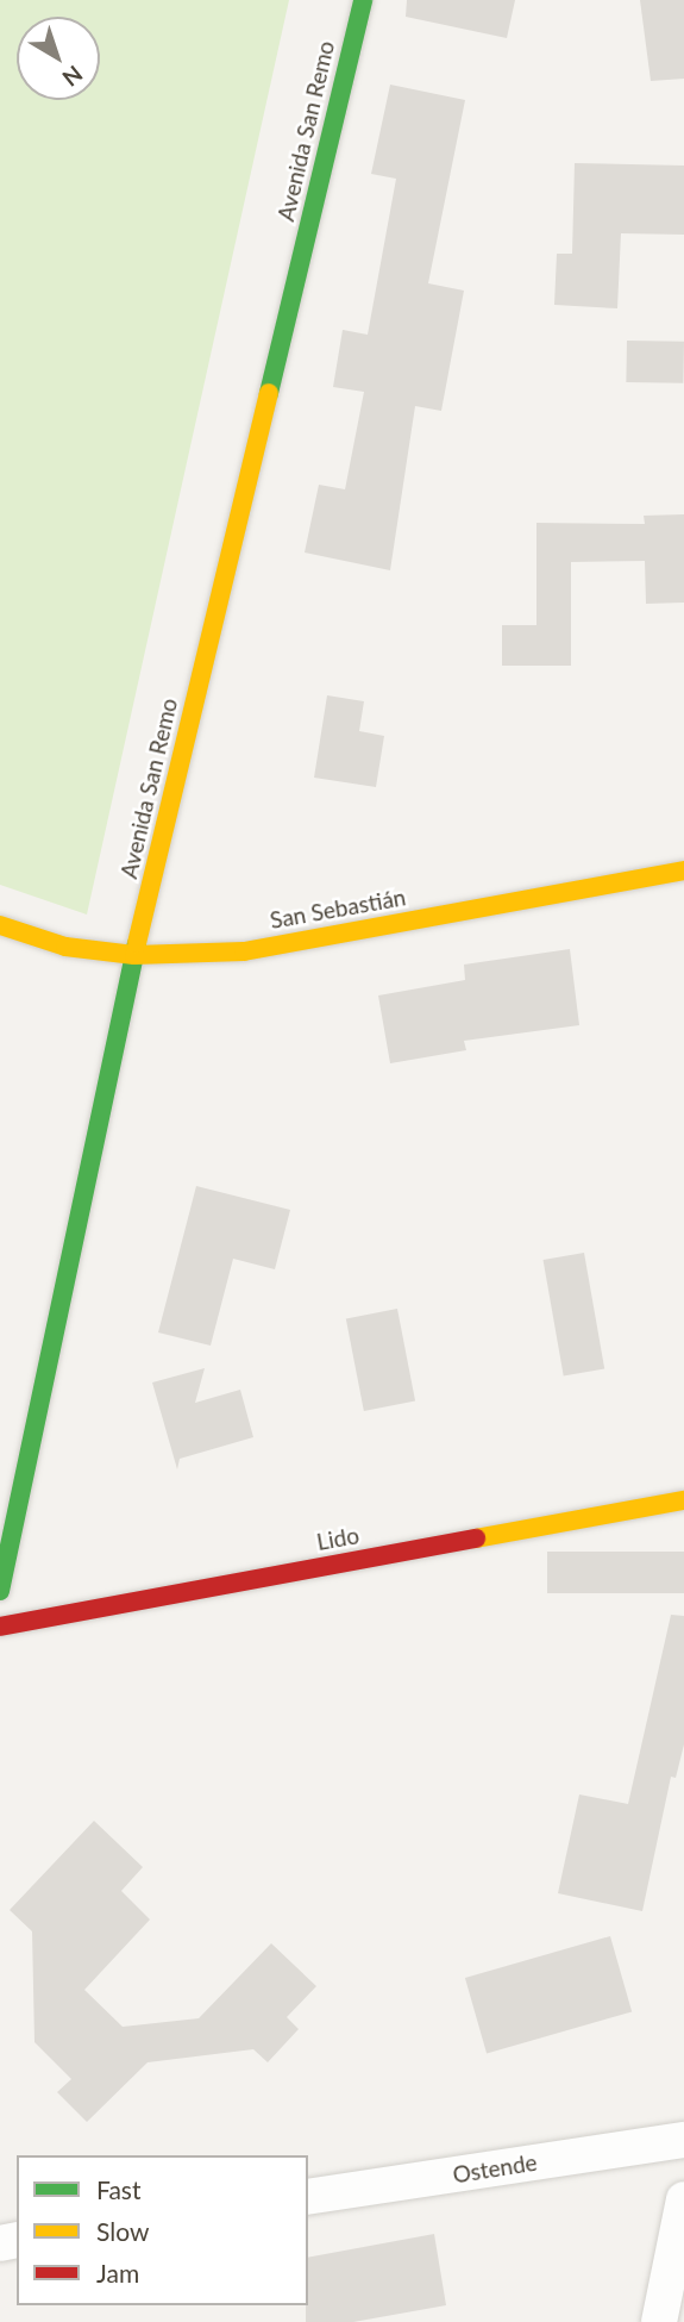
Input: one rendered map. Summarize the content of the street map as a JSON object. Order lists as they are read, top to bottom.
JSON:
{
  "streets": {
    "street": [
      "Avenida San Remo",
      "San Sebastián",
      "Lido",
      "Ostende"
    ]
  },
  "crossings": [
    ["Avenida San Remo", "San Sebastián"]
  ],
  "legend": ["Fast", "Slow", "Jam"],
  "north": "bottom right"
}
